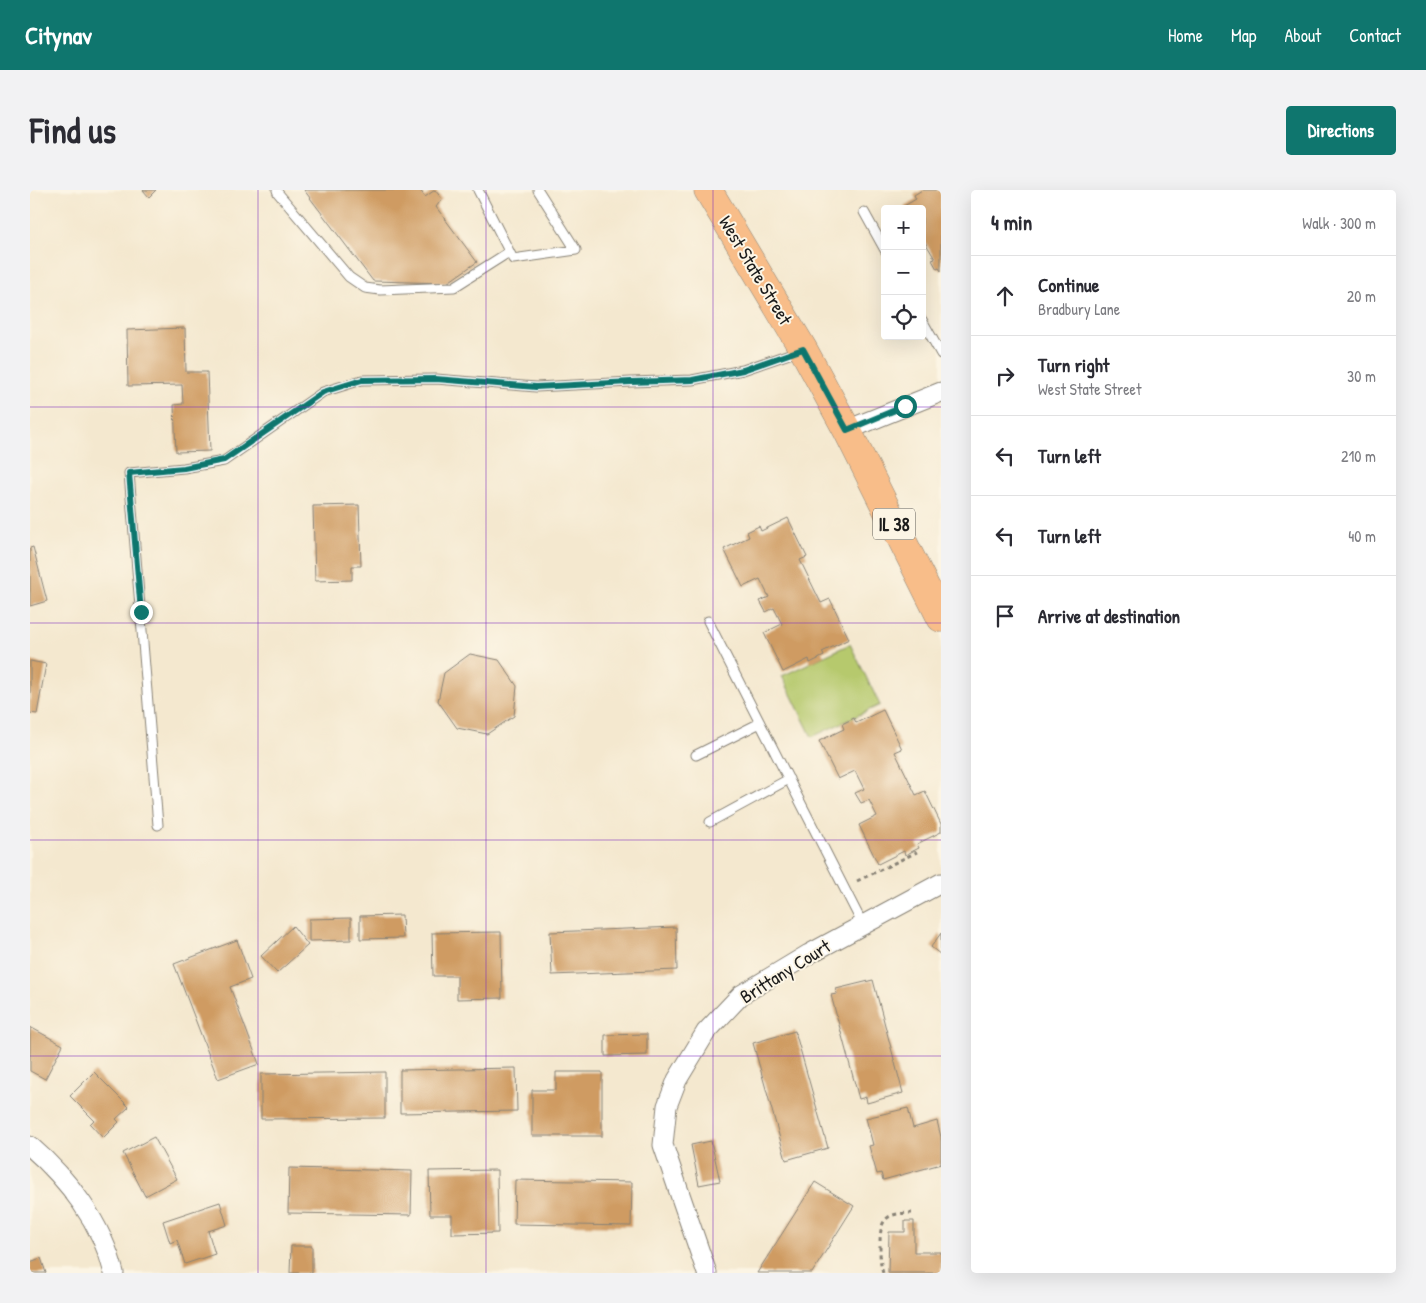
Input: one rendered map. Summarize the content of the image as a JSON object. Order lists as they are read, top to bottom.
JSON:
{
  "streets": {
    "main road": ["West State Street", "IL 38"],
    "street": ["Brittany Court"]
  },
  "page": {
    "header": "Citynav",
    "nav": [
      "Home",
      "Map",
      "About",
      "Contact"
    ],
    "buttons": "Directions",
    "title": "Find us",
    "heading": ["4 min", "Walk · 300 m"],
    "map_buttons": ["+", "−"],
    "list": [
      ["Continue", "Bradbury Lane", "20 m"],
      ["Turn right", "West State Street", "30 m"],
      ["Turn left", "210 m"],
      ["Turn left", "40 m"],
      "Arrive at destination"
    ]
  }
}
